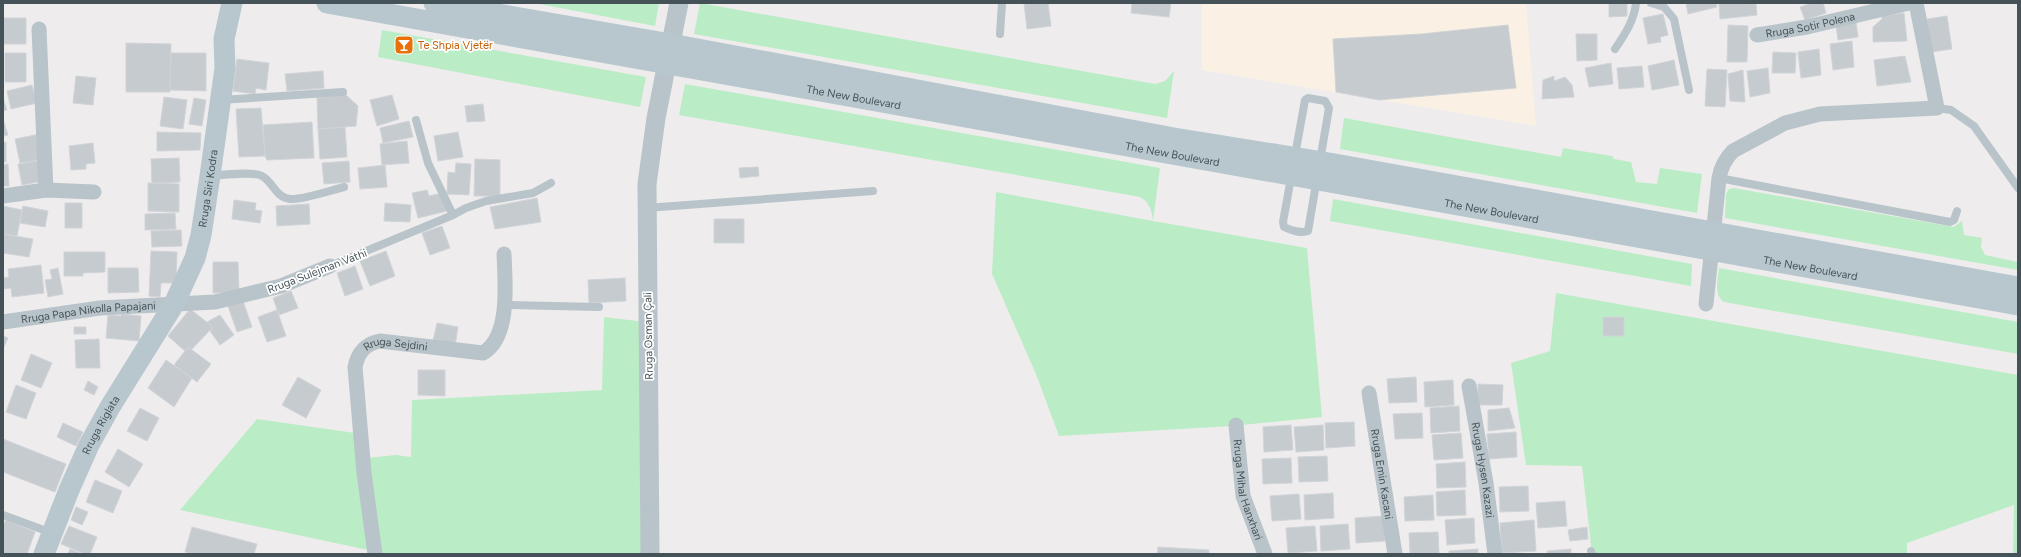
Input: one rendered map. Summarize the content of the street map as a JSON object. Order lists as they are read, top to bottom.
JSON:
{
  "streets": {
    "main road": ["The New Boulevard", "Rruga Siri Kodra", "Rruga Riglata"],
    "street": [
      "Rruga Sotir Polena",
      "Rruga Sulejman Vathi",
      "Rruga Papa Nikolla Papajani",
      "Rruga Osman Çali",
      "Rruga Sejdini",
      "Rruga Hysen Kazazi",
      "Rruga Emin Kacani",
      "Rruga Mihal Hanxhari"
    ]
  },
  "crossings": [
    ["The New Boulevard", "Rruga Osman Çali"],
    ["Rruga Siri Kodra", "Rruga Sulejman Vathi"],
    ["Rruga Siri Kodra", "Rruga Papa Nikolla Papajani"],
    ["Rruga Siri Kodra", "Rruga Riglata"],
    ["Rruga Sulejman Vathi", "Rruga Papa Nikolla Papajani"],
    ["Rruga Sulejman Vathi", "Rruga Riglata"],
    ["Rruga Papa Nikolla Papajani", "Rruga Riglata"]
  ],
  "places": {
    "bar": ["Te Shpia Vjetër"]
  }
}
